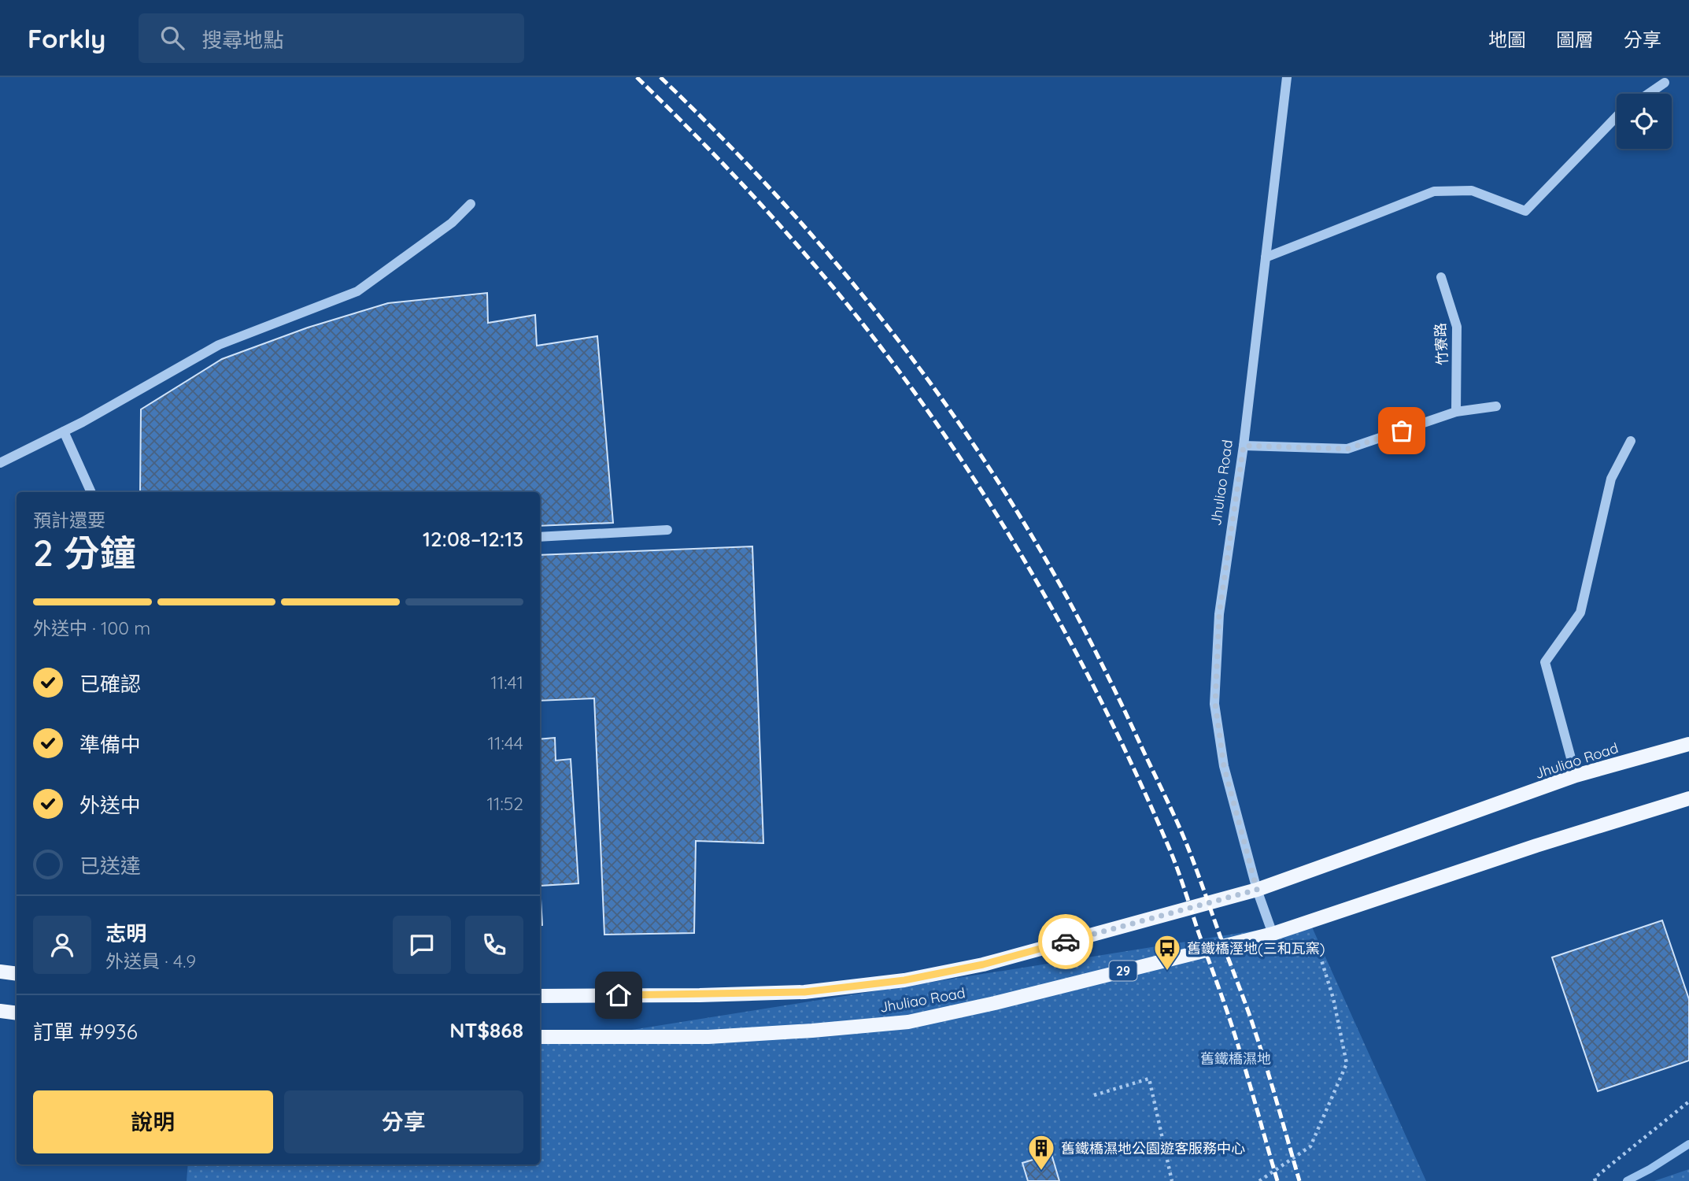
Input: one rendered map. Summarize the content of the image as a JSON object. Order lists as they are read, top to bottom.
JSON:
{
  "streets": {
    "main road": ["Jhuliao Road", "29"],
    "street": ["竹寮路"]
  },
  "parks": ["舊鐵橋濕地"],
  "places": {
    "bus stop": ["舊鐵橋溼地(三和瓦窯)"],
    "building": ["舊鐵橋濕地公園遊客服務中心"]
  },
  "page": {
    "header": "Forkly",
    "search": "搜尋地點",
    "nav": ["地圖", "圖層", "分享"],
    "heading": ["2 分鐘", "預計還要", "12:08–12:13"],
    "panel": [
      "志明",
      "外送員 · 4.9",
      "訂單 #9936",
      "NT$868"
    ],
    "bar": "外送中 · 100 m",
    "list": [
      ["已確認", "11:41"],
      ["準備中", "11:44"],
      ["外送中", "11:52"],
      "已送達"
    ],
    "buttons": ["說明", "分享"]
  }
}
